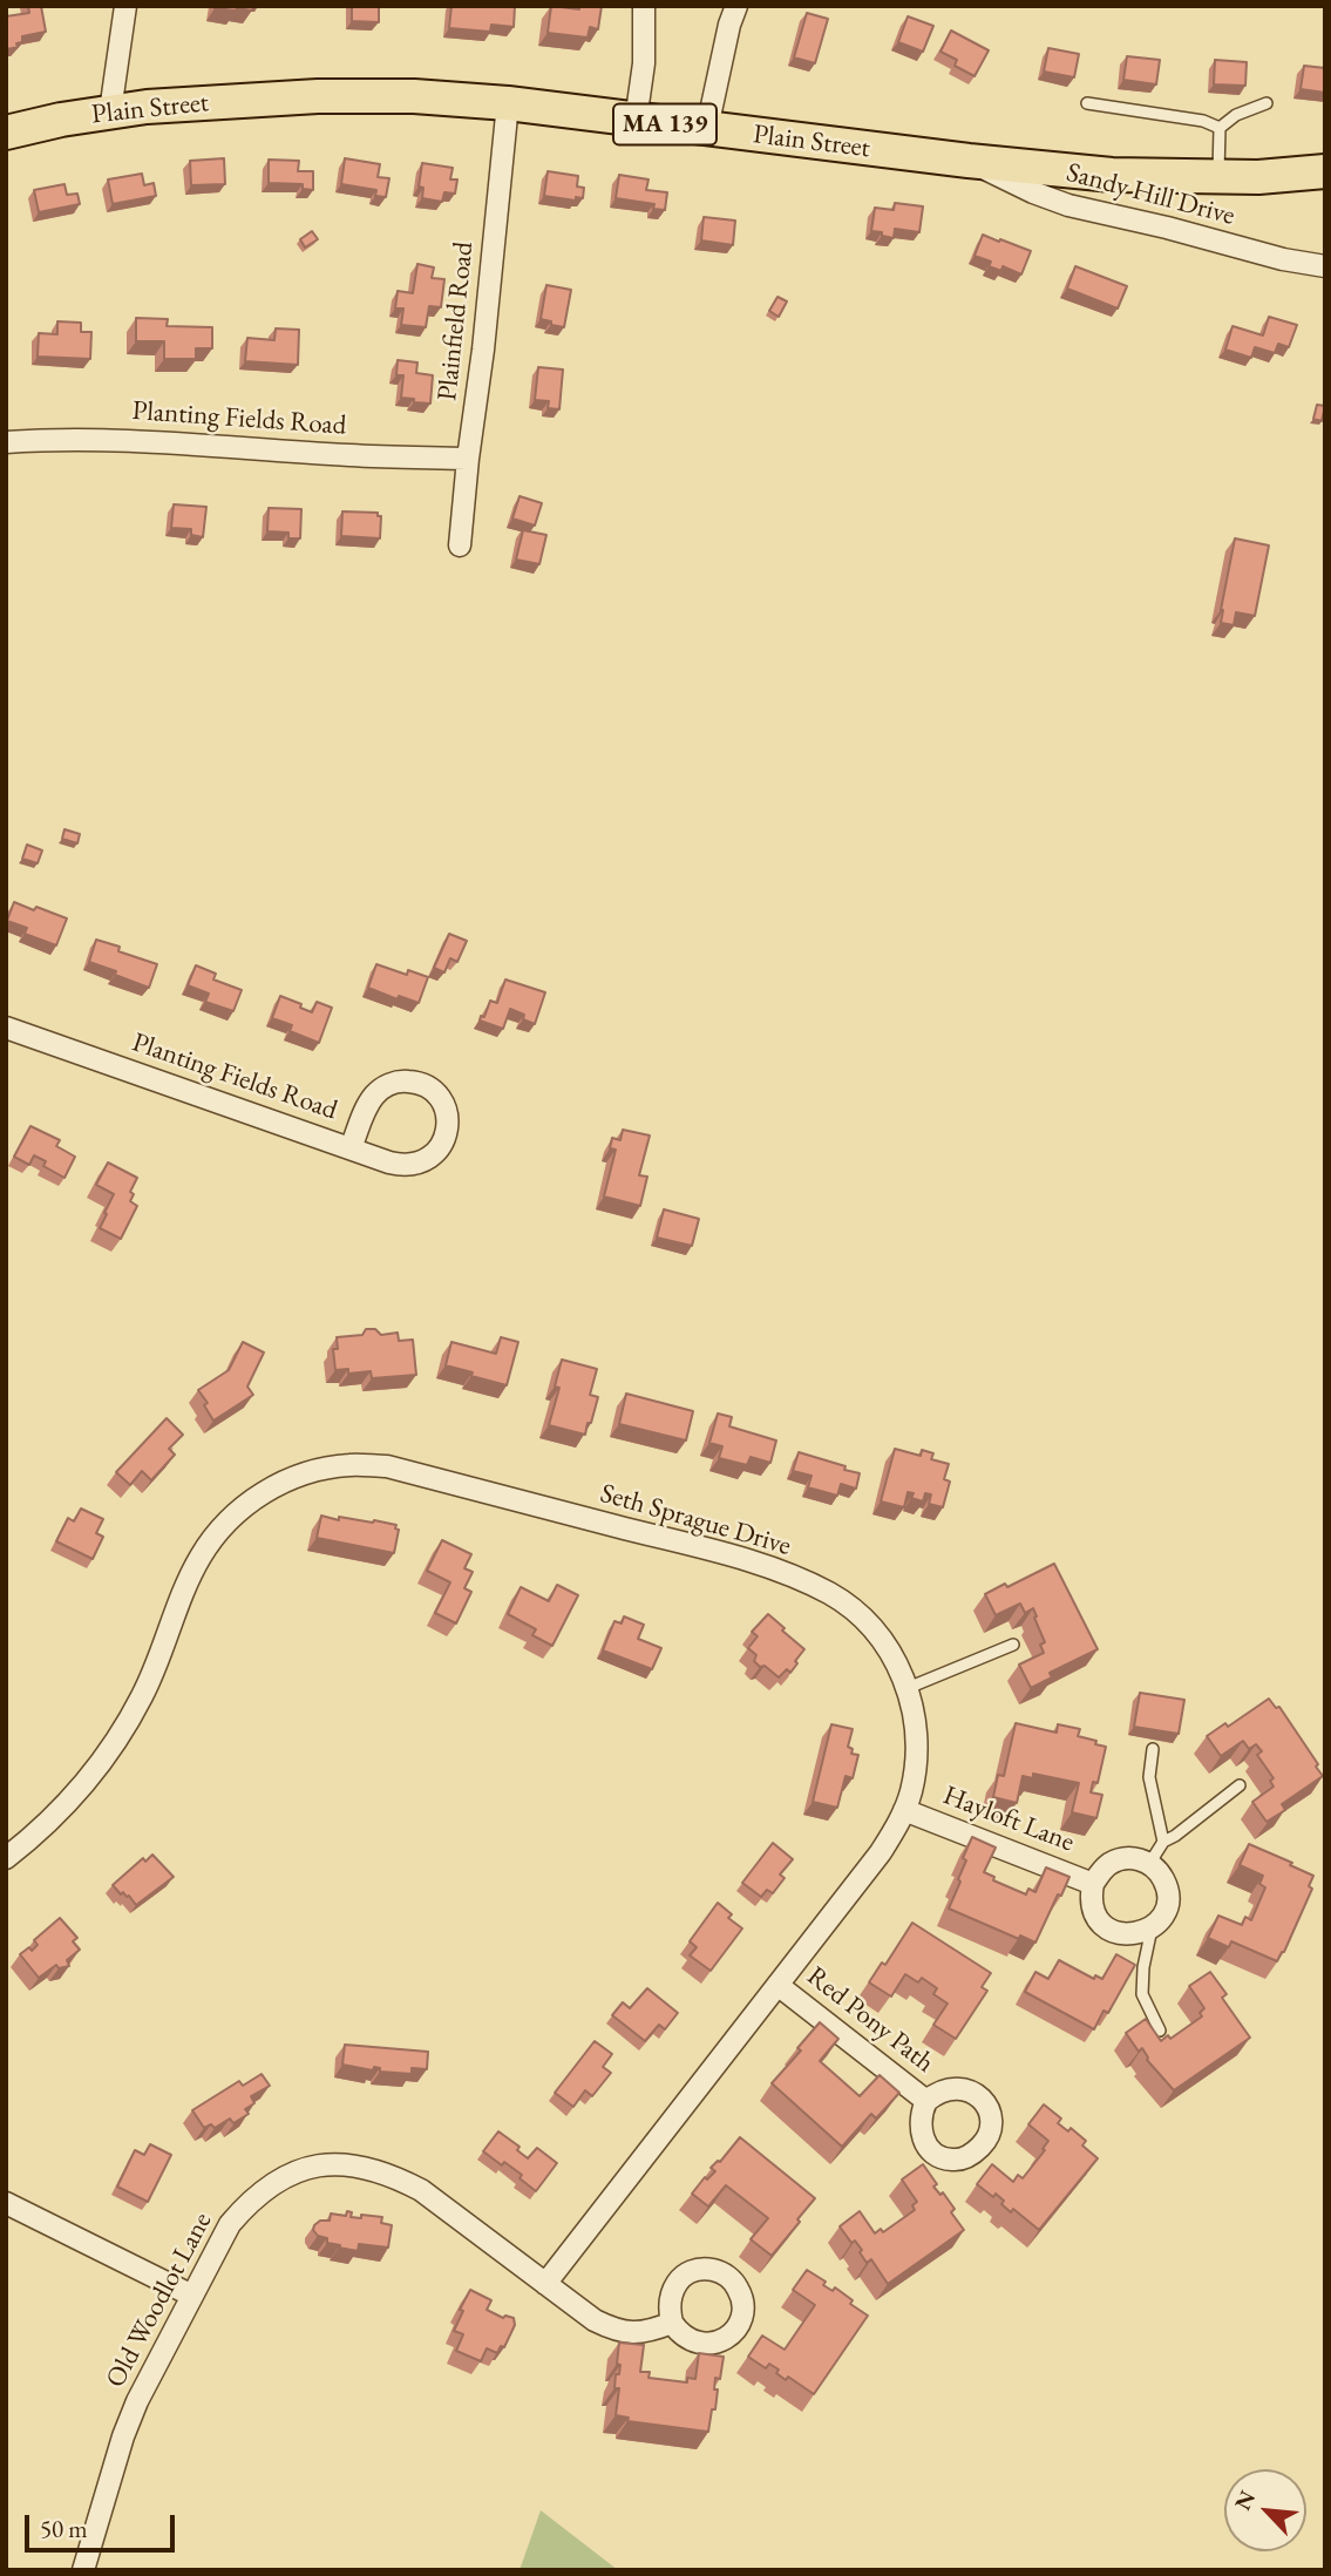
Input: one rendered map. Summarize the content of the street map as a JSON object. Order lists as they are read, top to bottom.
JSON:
{
  "streets": {
    "main road": ["Plain Street", "MA 139"],
    "street": [
      "Sandy Hill Drive",
      "Plainfield Road",
      "Planting Fields Road",
      "Seth Sprague Drive",
      "Hayloft Lane",
      "Red Pony Path",
      "Old Woodlot Lane"
    ]
  },
  "crossings": [
    ["Plain Street", "Sandy Hill Drive"],
    ["Plain Street", "Plainfield Road"],
    ["Plainfield Road", "Planting Fields Road"],
    ["Seth Sprague Drive", "Hayloft Lane"],
    ["Seth Sprague Drive", "Red Pony Path"],
    ["Seth Sprague Drive", "Old Woodlot Lane"]
  ],
  "scale_bar": "50 m",
  "north": "top left"
}
